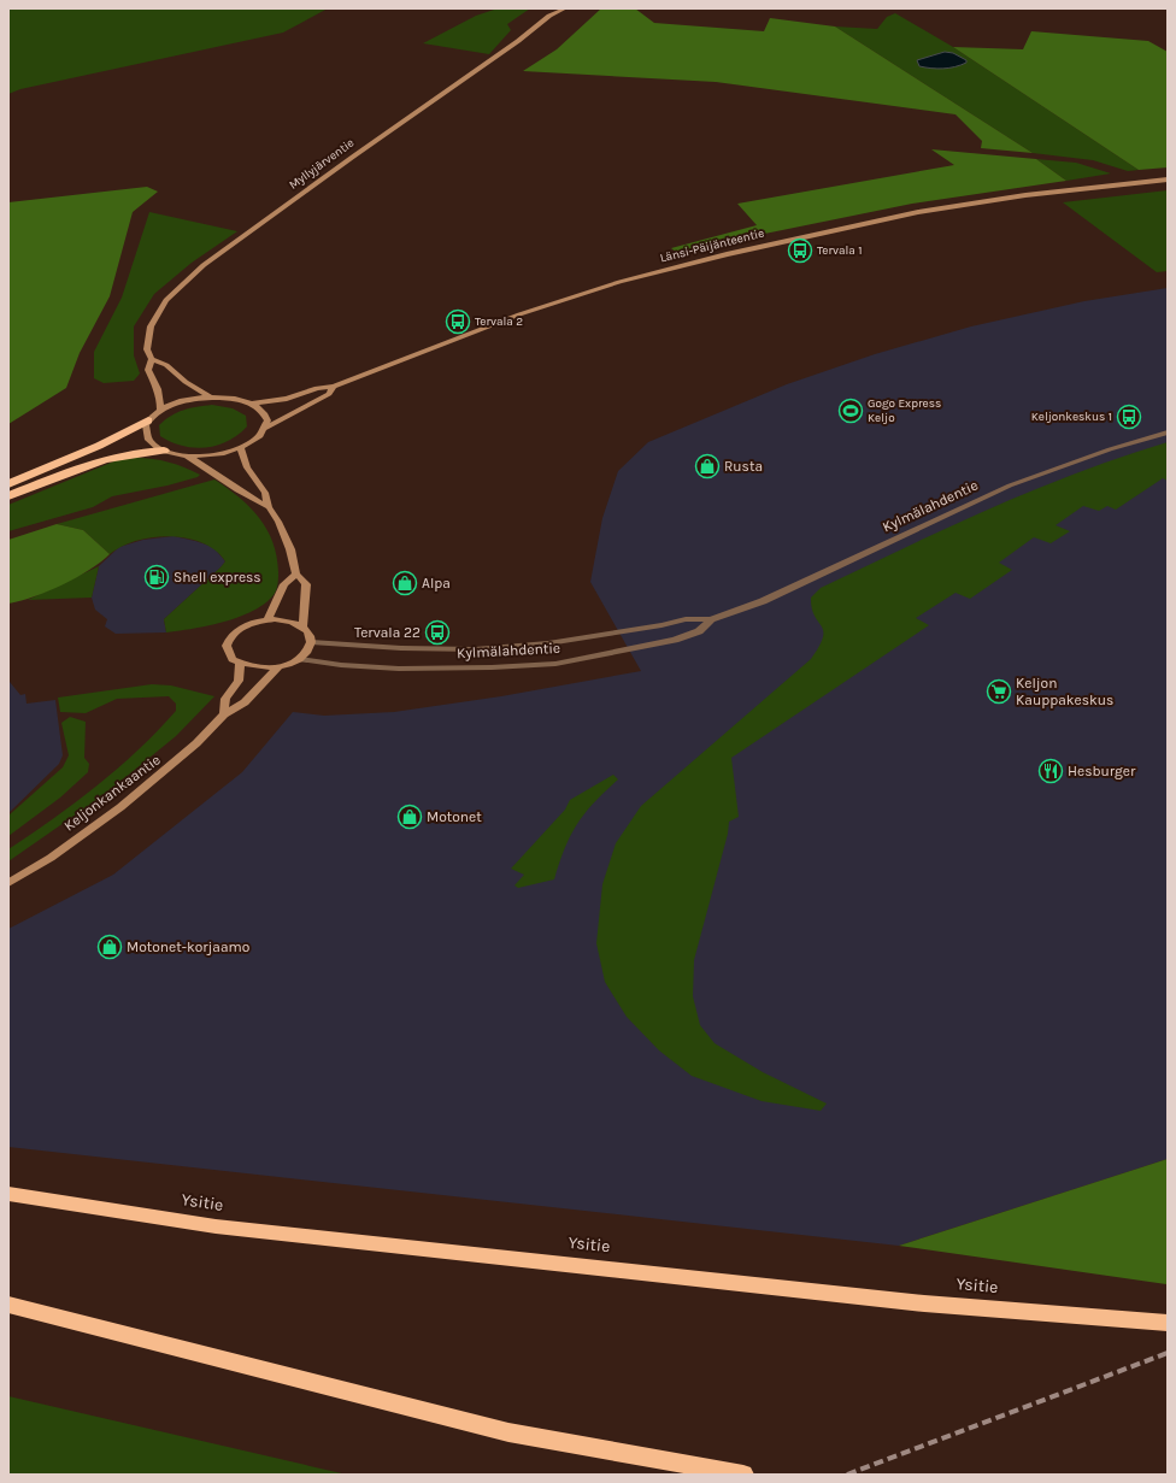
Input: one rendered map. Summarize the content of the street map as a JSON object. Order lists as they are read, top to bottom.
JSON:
{
  "streets": {
    "highway": ["Ysitie"],
    "main road": ["Myllyjärventie", "Länsi-Päijänteentie", "Keljonkankaantie"],
    "street": ["Kylmälahdentie"]
  },
  "crossings": [
    ["Myllyjärventie", "Länsi-Päijänteentie"],
    ["Kylmälahdentie", "Keljonkankaantie"]
  ],
  "places": {
    "bus stop": [
      "Tervala 1",
      "Tervala 2",
      "Keljonkeskus 1",
      "Tervala 22"
    ],
    "sports": ["Gogo Express Keljo"],
    "shop": [
      "Rusta",
      "Alpa",
      "Motonet",
      "Motonet-korjaamo"
    ],
    "fuel station": ["Shell express"],
    "supermarket": ["Keljon Kauppakeskus"],
    "restaurant": ["Hesburger"]
  }
}
